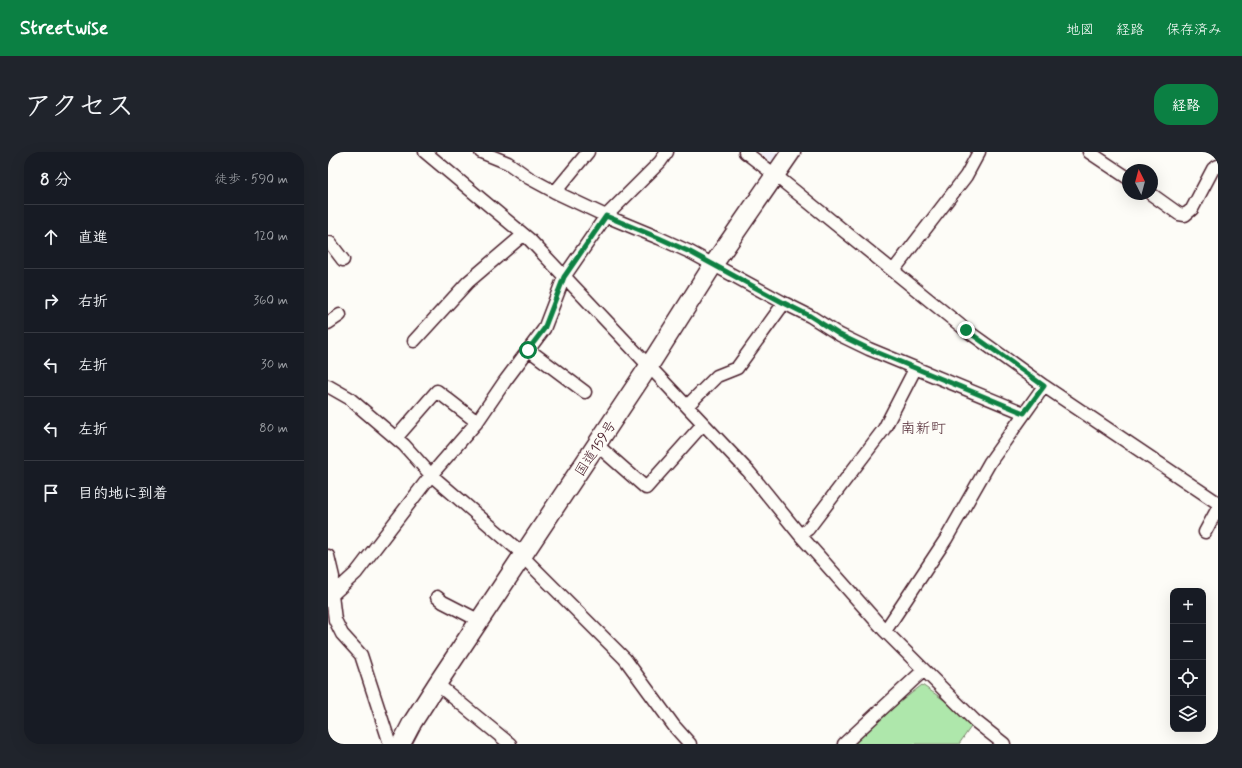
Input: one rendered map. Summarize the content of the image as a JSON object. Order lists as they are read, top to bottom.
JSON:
{
  "streets": {
    "highway": ["国道159号"]
  },
  "districts": ["南新町"],
  "north": "top",
  "page": {
    "header": "Streetwise",
    "nav": ["地図", "経路", "保存済み"],
    "title": "アクセス",
    "buttons": "経路",
    "heading": ["8 分", "徒歩 · 590 m"],
    "list": [
      ["直進", "120 m"],
      ["右折", "360 m"],
      ["左折", "30 m"],
      ["左折", "80 m"],
      "目的地に到着"
    ],
    "map_buttons": ["+", "−"]
  }
}
